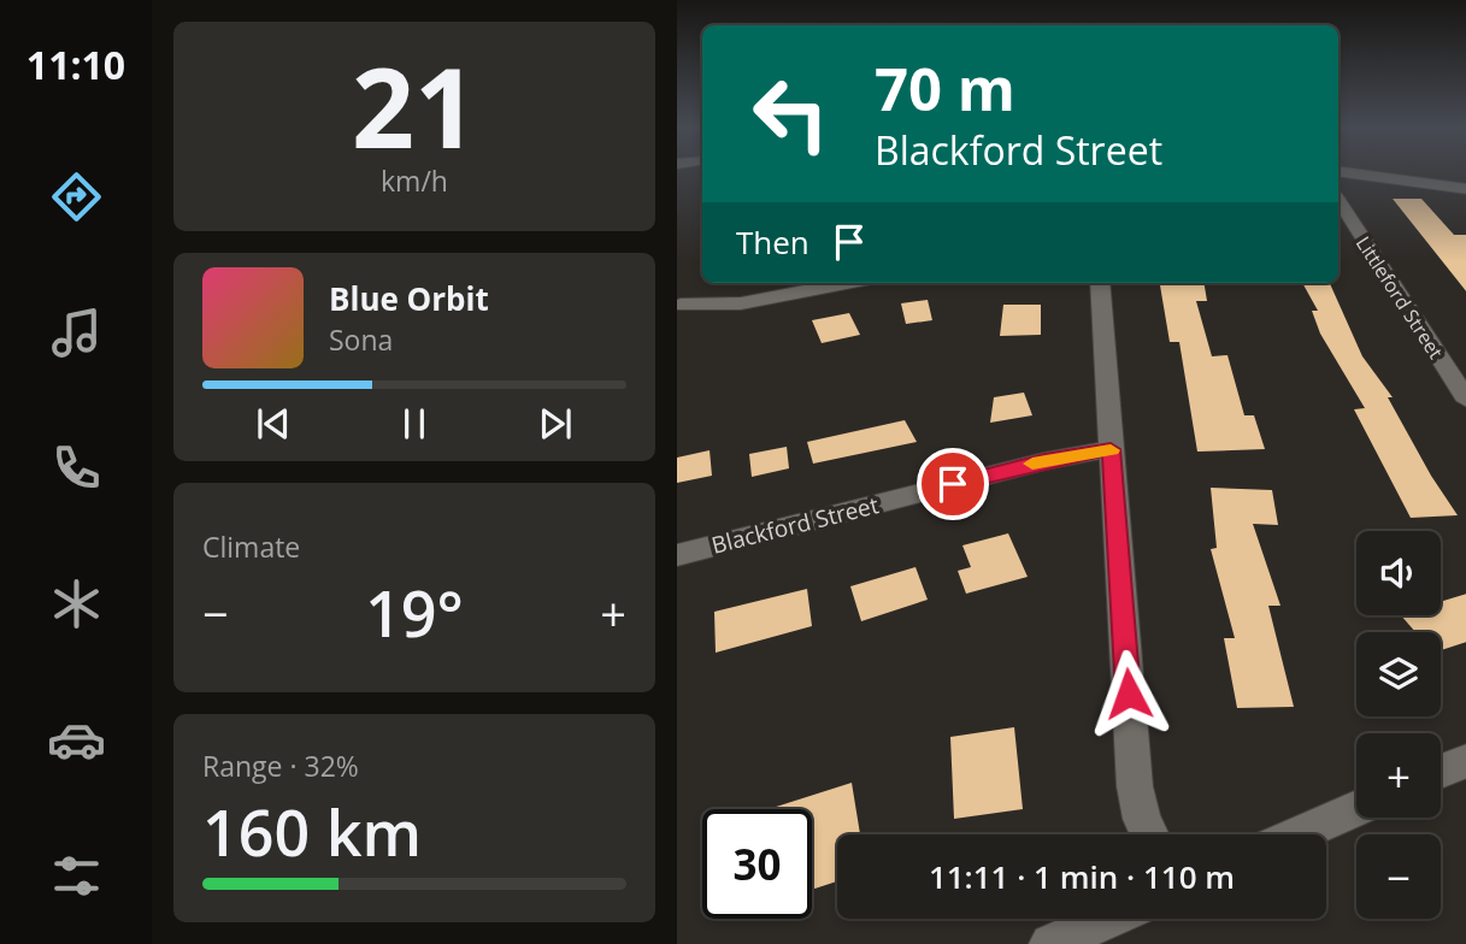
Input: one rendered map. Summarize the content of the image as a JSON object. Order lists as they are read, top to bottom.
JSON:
{
  "streets": {
    "street": ["Littleford Street", "Blackford Street"]
  },
  "page": {
    "tabs": "11:10",
    "tile": [
      ["21", "km/h"],
      "Climate",
      ["Range · 32%", "160 km"]
    ],
    "turn": ["70 m", "Blackford Street"],
    "then": "Then",
    "song": ["Blue Orbit", "Sona"],
    "map_buttons": ["+", "−"],
    "heat": ["−", "19°", "+"],
    "limit": "30",
    "trip": "11:11 · 1 min · 110 m"
  }
}
